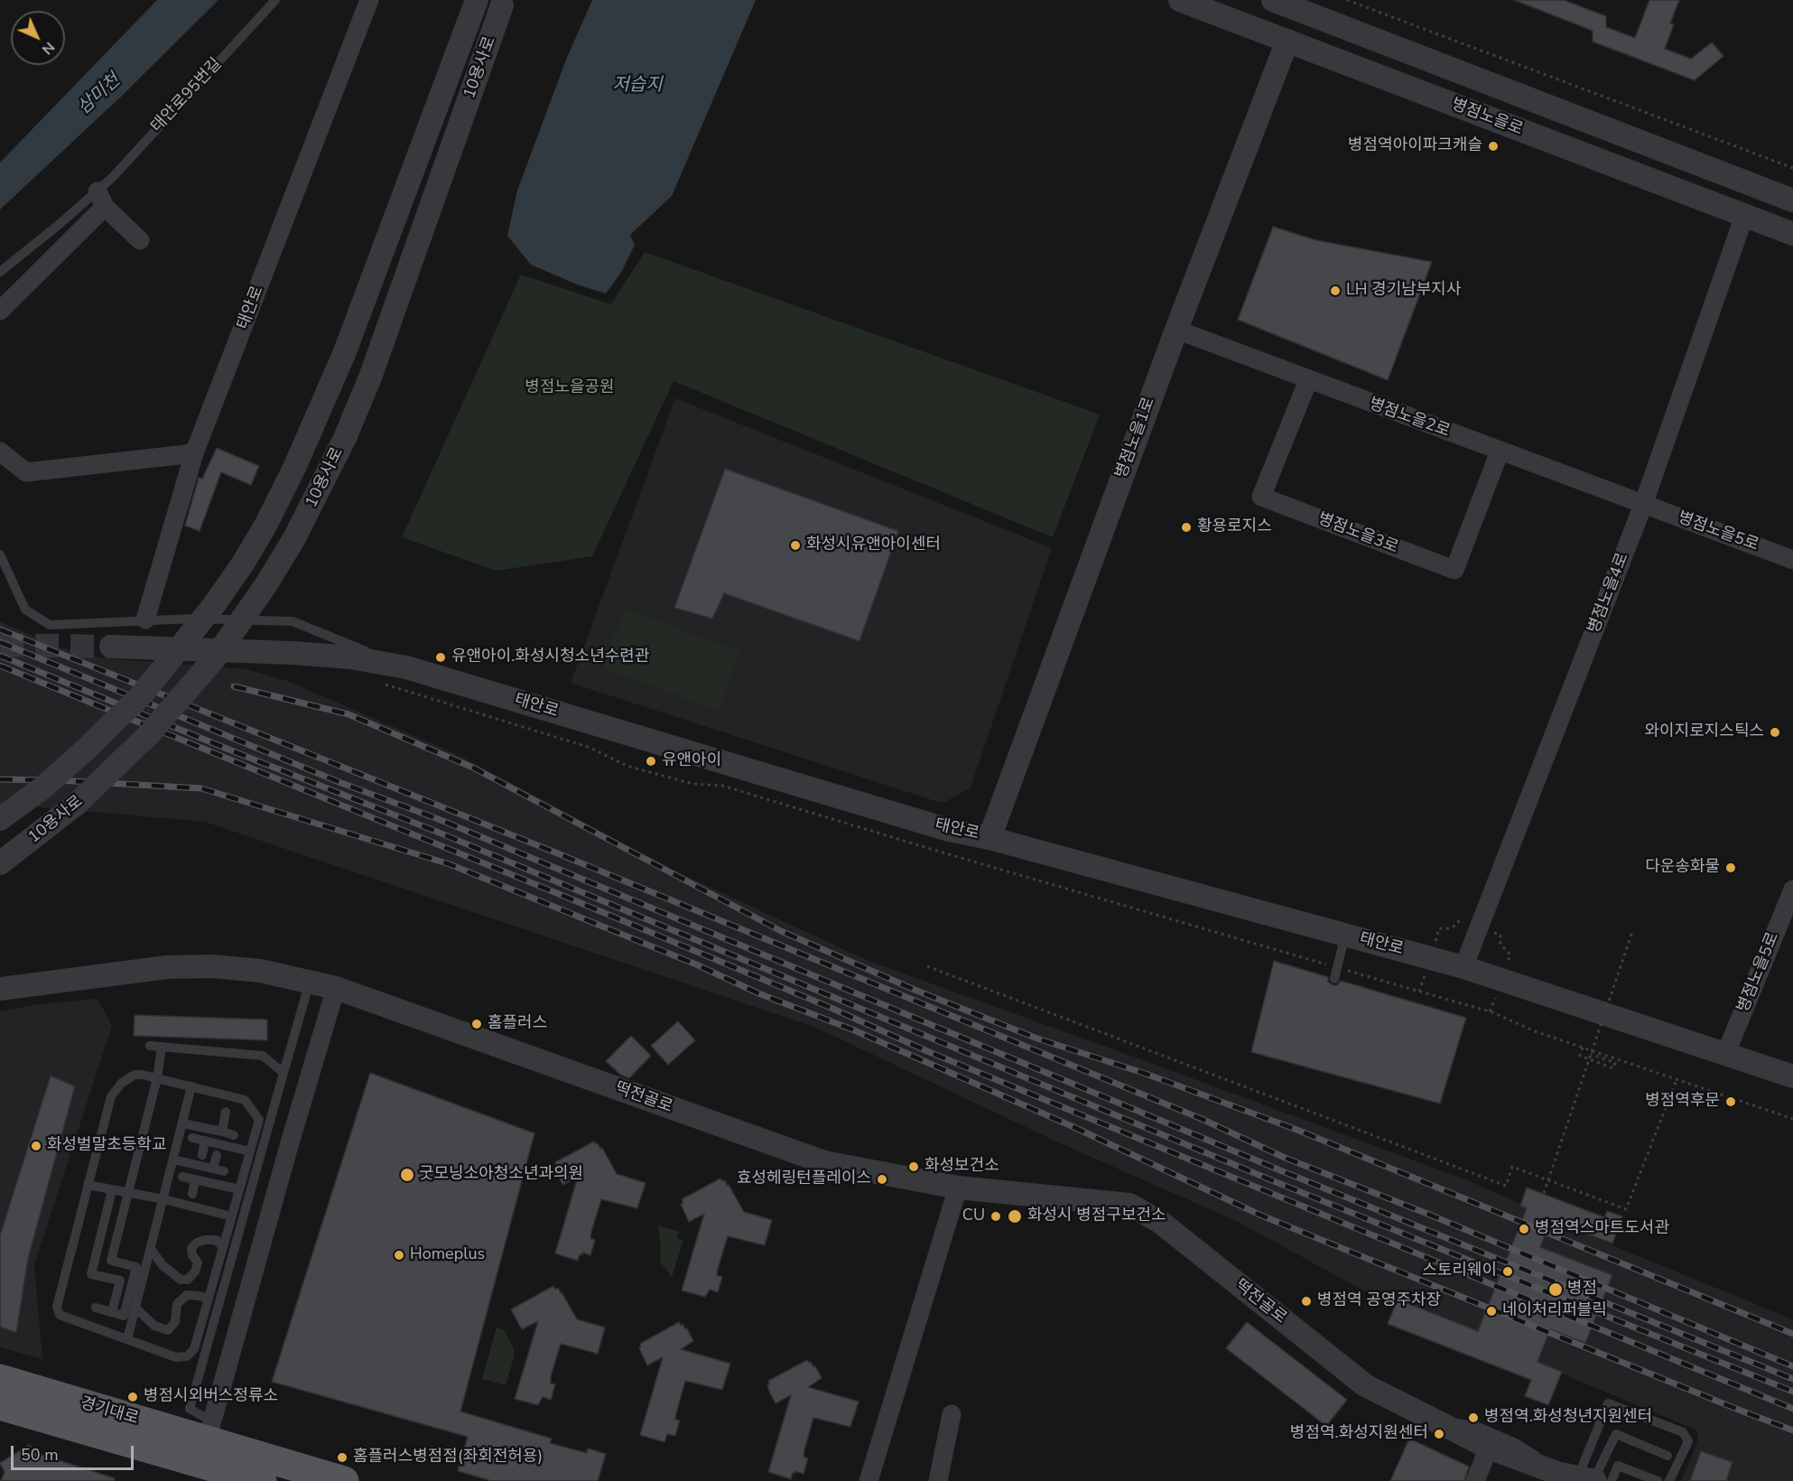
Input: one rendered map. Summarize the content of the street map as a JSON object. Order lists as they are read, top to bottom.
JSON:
{
  "streets": {
    "main road": ["경기대로"],
    "street": [
      "10용사로",
      "태안로95번길",
      "병점노을로",
      "태안로",
      "병점노을2로",
      "병점노을1로",
      "병점노을5로",
      "병점노을3로",
      "병점노을4로",
      "떡전골로"
    ]
  },
  "crossings": [
    ["병점노을로", "병점노을1로"],
    ["병점노을로", "병점노을4로"],
    ["태안로", "병점노을1로"],
    ["태안로", "병점노을5로"],
    ["태안로", "병점노을4로"],
    ["병점노을2로", "병점노을1로"],
    ["병점노을2로", "병점노을5로"],
    ["병점노을2로", "병점노을3로"],
    ["병점노을2로", "병점노을4로"],
    ["병점노을5로", "병점노을4로"]
  ],
  "water": ["저습지", "삼미천"],
  "parks": ["병점노을공원"],
  "places": [
    "병점역아이파크캐슬",
    "LH 경기남부지사",
    "황용로지스",
    "화성시유앤아이센터",
    "유앤아이.화성시청소년수련관",
    "와이지로지스틱스",
    "유앤아이",
    "다운송화물",
    "홈플러스",
    "병점역후문",
    "화성벌말초등학교",
    "화성보건소",
    "굿모닝소아청소년과의원",
    "효성헤링턴플레이스",
    "CU",
    "화성시 병점구보건소",
    "병점역스마트도서관",
    "Homeplus",
    "스토리웨이",
    "병점",
    "병점역 공영주차장",
    "네이처리퍼블릭",
    "병점시외버스정류소",
    "병점역.화성청년지원센터",
    "병점역.화성지원센터",
    "홈플러스병점점(좌회전허용)"
  ],
  "scale_bar": "50 m",
  "north": "bottom right"
}
